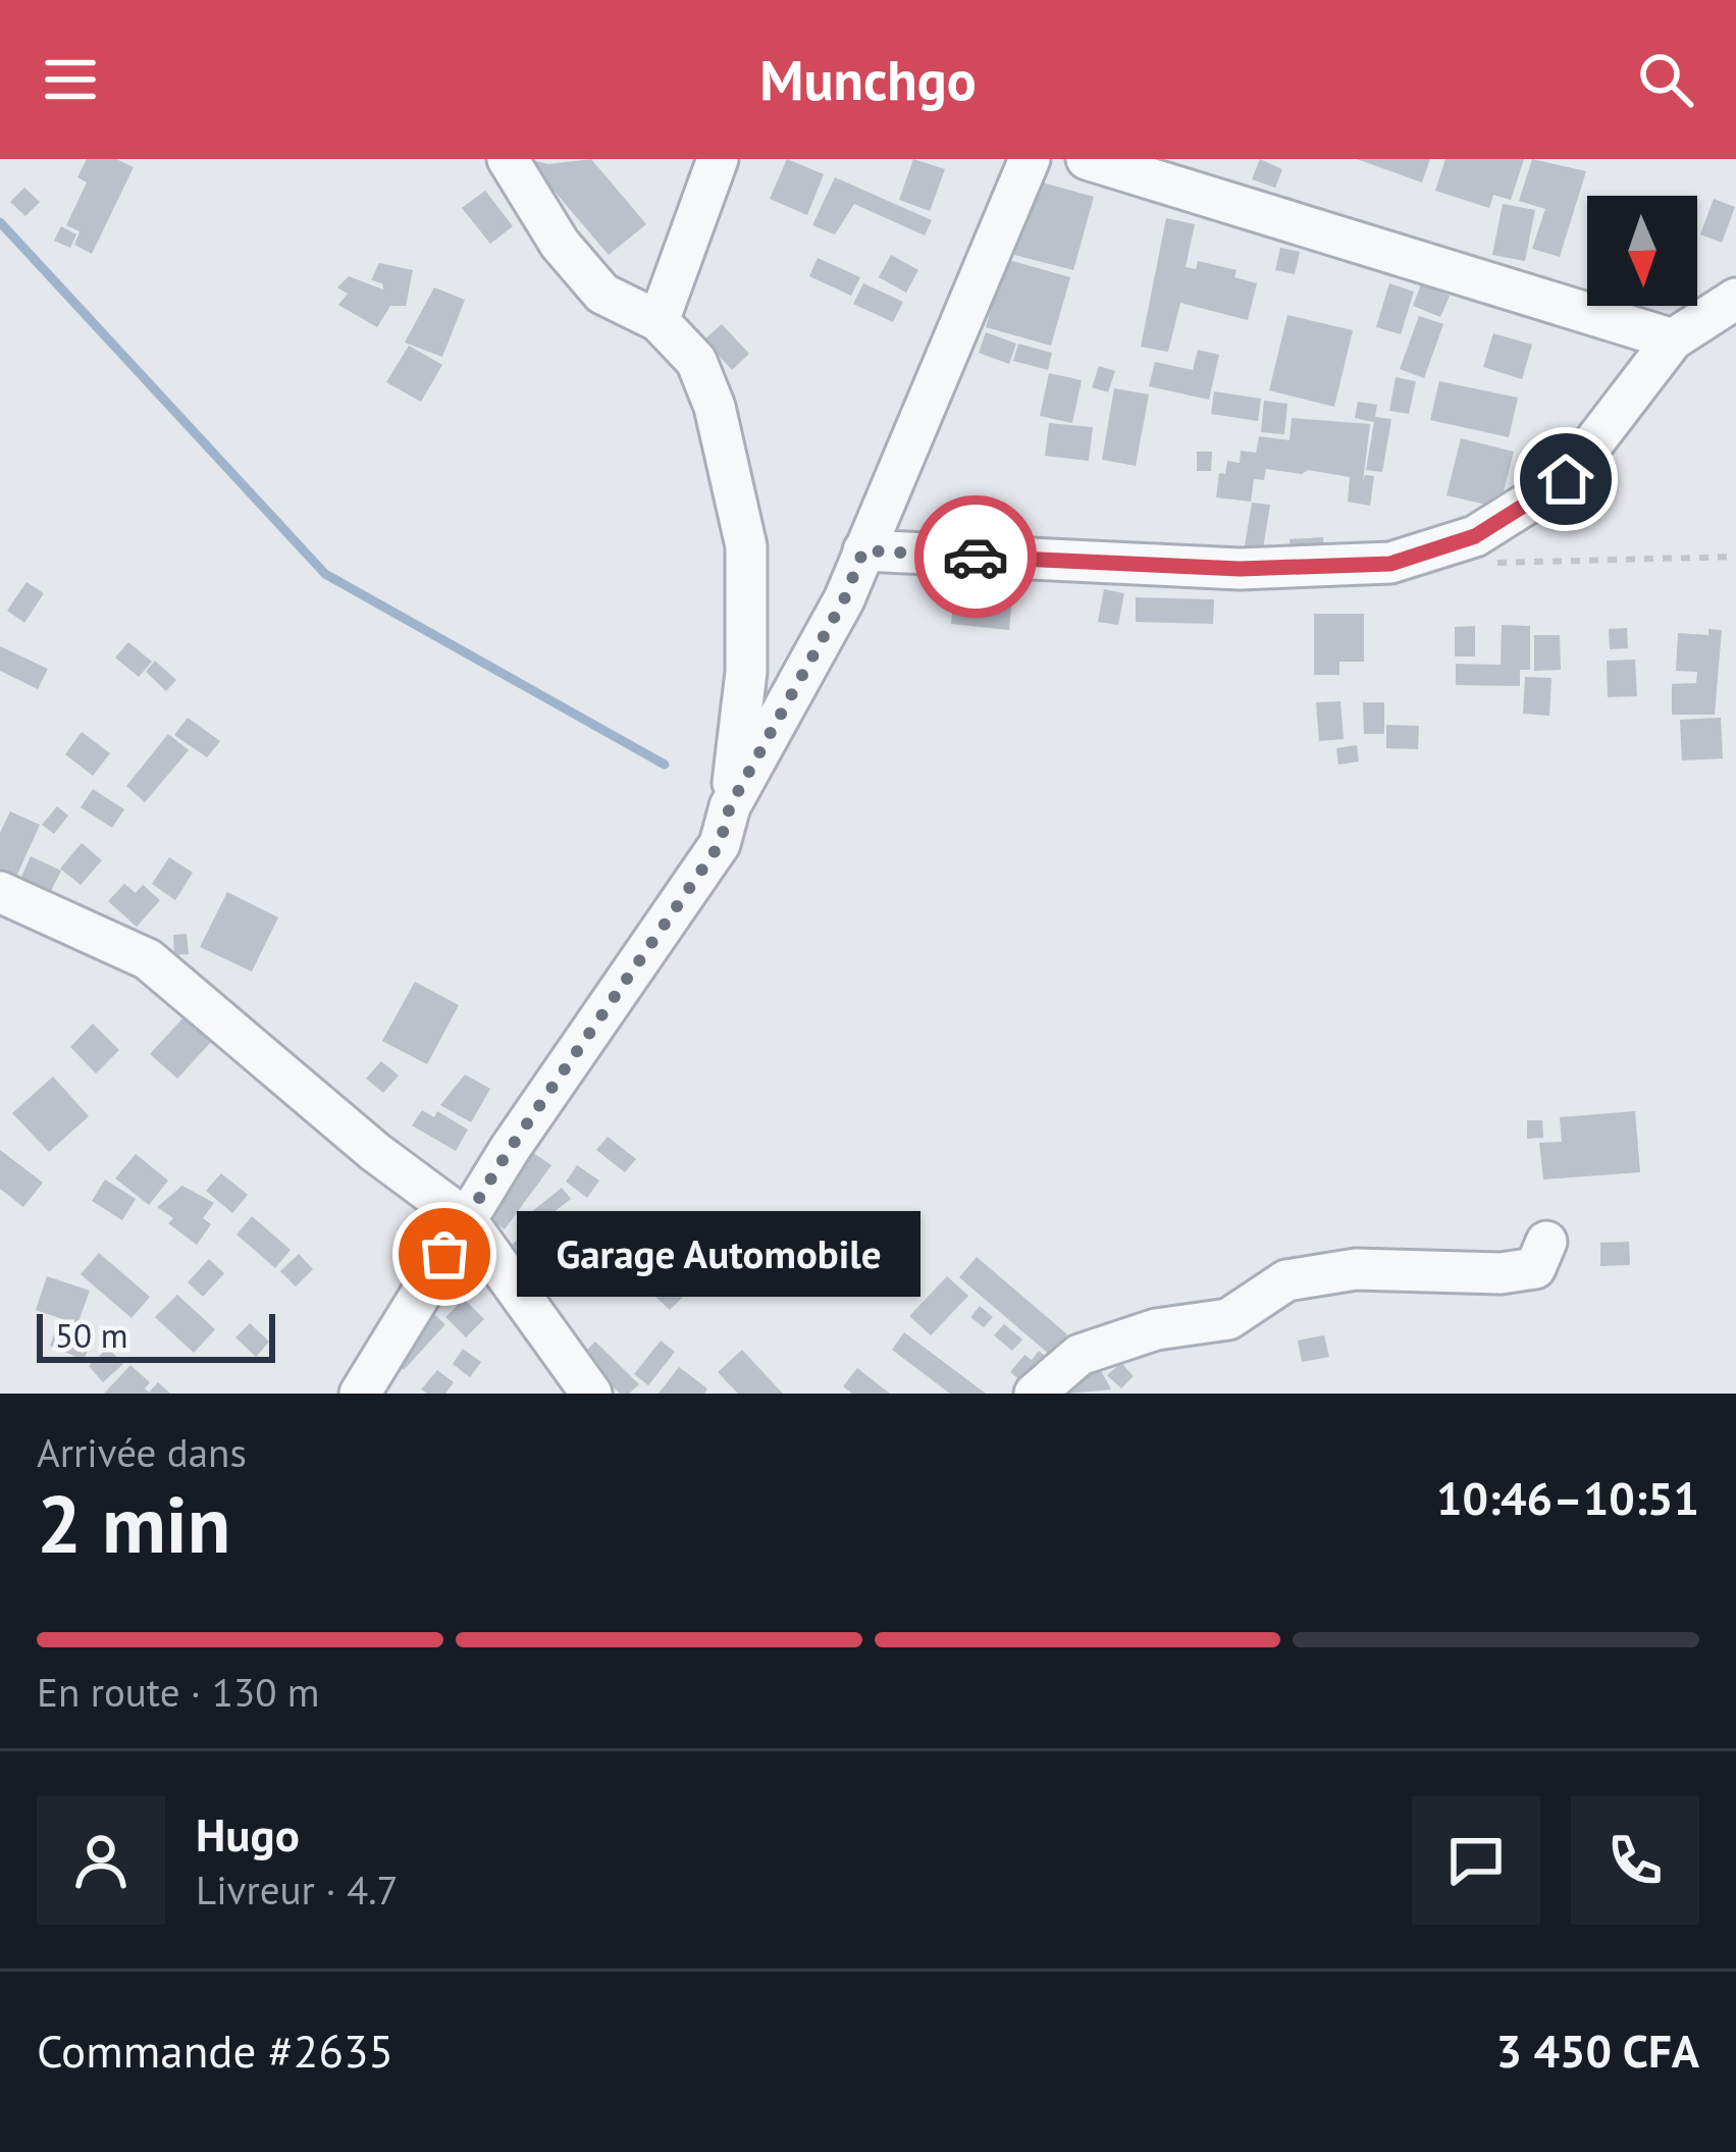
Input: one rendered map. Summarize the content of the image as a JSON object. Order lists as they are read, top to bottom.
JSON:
{
  "places": ["Garage Automobile"],
  "scale_bar": "50 m",
  "north": "bottom",
  "page": {
    "header": "Munchgo",
    "bubble": "Garage Automobile",
    "scale": "50 m",
    "heading": ["2 min", "Arrivée dans", "10:46–10:51"],
    "panel": [
      "Hugo",
      "Livreur · 4.7",
      "Commande #2635",
      "3 450 CFA"
    ],
    "bar": "En route · 130 m"
  }
}
